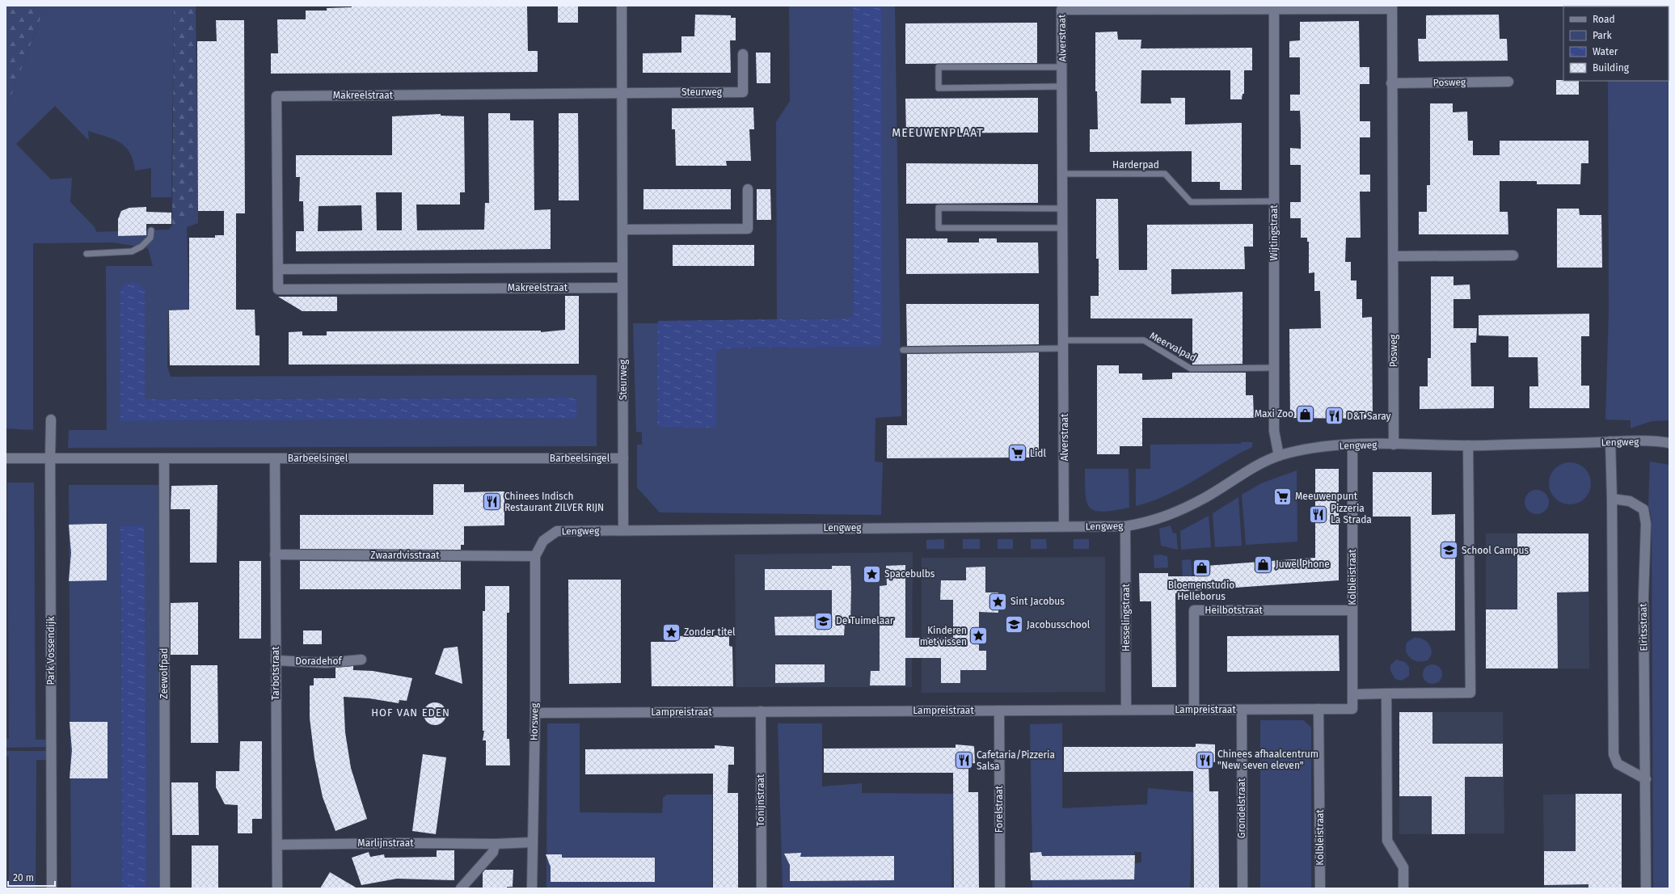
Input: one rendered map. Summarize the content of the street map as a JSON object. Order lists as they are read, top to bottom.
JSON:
{
  "streets": {
    "street": [
      "Alverstraat",
      "Posweg",
      "Steurweg",
      "Makreelstraat",
      "Wijtingstraat",
      "Lengweg",
      "Barbeelsingel",
      "Zwaardvisstraat",
      "Kolbleistraat",
      "Heilbotstraat",
      "Hesselingstraat",
      "Elritsstraat",
      "Park Vossendijk",
      "Doradehof",
      "Zeewolfpad",
      "Tarbotstraat",
      "Lampreistraat",
      "Horsweg",
      "Tonijnstraat",
      "Grondelstraat",
      "Forelstraat",
      "Marlijnstraat"
    ],
    "lane": ["Harderpad", "Meervalpad"]
  },
  "crossings": [
    ["Alverstraat", "Posweg"],
    ["Alverstraat", "Harderpad"],
    ["Alverstraat", "Wijtingstraat"],
    ["Alverstraat", "Meervalpad"],
    ["Alverstraat", "Lengweg"],
    ["Posweg", "Lengweg"],
    ["Steurweg", "Makreelstraat"],
    ["Steurweg", "Lengweg"],
    ["Steurweg", "Barbeelsingel"],
    ["Harderpad", "Wijtingstraat"],
    ["Wijtingstraat", "Meervalpad"],
    ["Wijtingstraat", "Lengweg"],
    ["Lengweg", "Zwaardvisstraat"],
    ["Lengweg", "Kolbleistraat"],
    ["Lengweg", "Hesselingstraat"],
    ["Lengweg", "Horsweg"],
    ["Barbeelsingel", "Park Vossendijk"],
    ["Barbeelsingel", "Zeewolfpad"],
    ["Barbeelsingel", "Tarbotstraat"],
    ["Zwaardvisstraat", "Tarbotstraat"],
    ["Zwaardvisstraat", "Horsweg"],
    ["Kolbleistraat", "Heilbotstraat"],
    ["Kolbleistraat", "Lampreistraat"],
    ["Heilbotstraat", "Lampreistraat"],
    ["Hesselingstraat", "Lampreistraat"],
    ["Doradehof", "Tarbotstraat"],
    ["Tarbotstraat", "Marlijnstraat"],
    ["Lampreistraat", "Horsweg"],
    ["Lampreistraat", "Tonijnstraat"],
    ["Lampreistraat", "Grondelstraat"],
    ["Lampreistraat", "Forelstraat"],
    ["Horsweg", "Marlijnstraat"]
  ],
  "districts": ["MEEUWENPLAAT", "HOF VAN EDEN"],
  "places": {
    "shop": ["Maxi Zoo", "Juwel Phone", "Bloemenstudio Helleborus"],
    "restaurant": [
      "D&T Saray",
      "Chinees Indisch Restaurant ZILVER RIJN",
      "Pizzeria La Strada",
      "Chinees afhaalcentrum \"New seven eleven\"",
      "Cafetaria/Pizzeria Salsa"
    ],
    "supermarket": ["Lidl", "Meeuwenpunt"],
    "school or university": ["School Campus", "De Tuimelaar", "Jacobusschool"],
    "place": [
      "Spacebulbs",
      "Sint Jacobus",
      "Zonder titel",
      "Kinderen met vissen"
    ]
  },
  "legend": [
    "Road",
    "Park",
    "Water",
    "Building"
  ],
  "scale_bar": "20 m"
}
